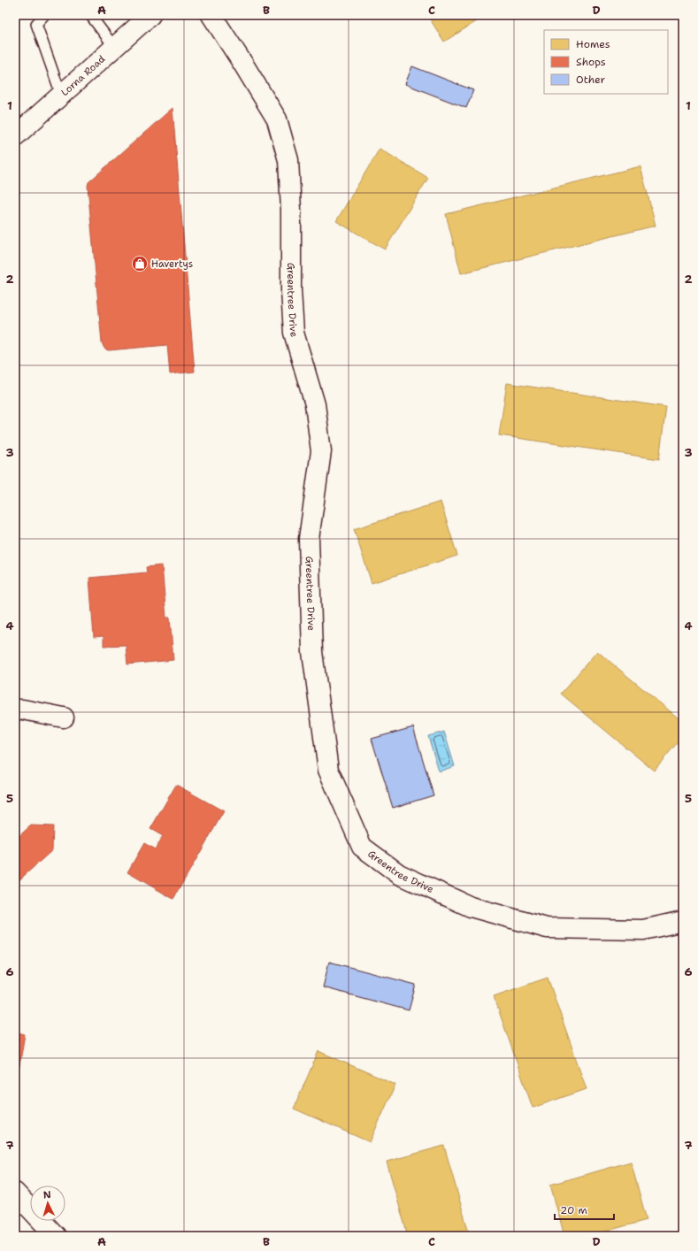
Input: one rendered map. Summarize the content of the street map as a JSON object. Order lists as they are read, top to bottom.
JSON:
{
  "streets": {
    "street": ["Lorna Road", "Greentree Drive"]
  },
  "places": {
    "shop": ["Havertys"]
  },
  "legend": ["Homes", "Shops", "Other"],
  "scale_bar": "20 m",
  "north": "top",
  "grid": {
    "columns": [
      "A",
      "B",
      "C",
      "D"
    ],
    "rows": [
      "1",
      "2",
      "3",
      "4",
      "5",
      "6",
      "7"
    ]
  }
}
